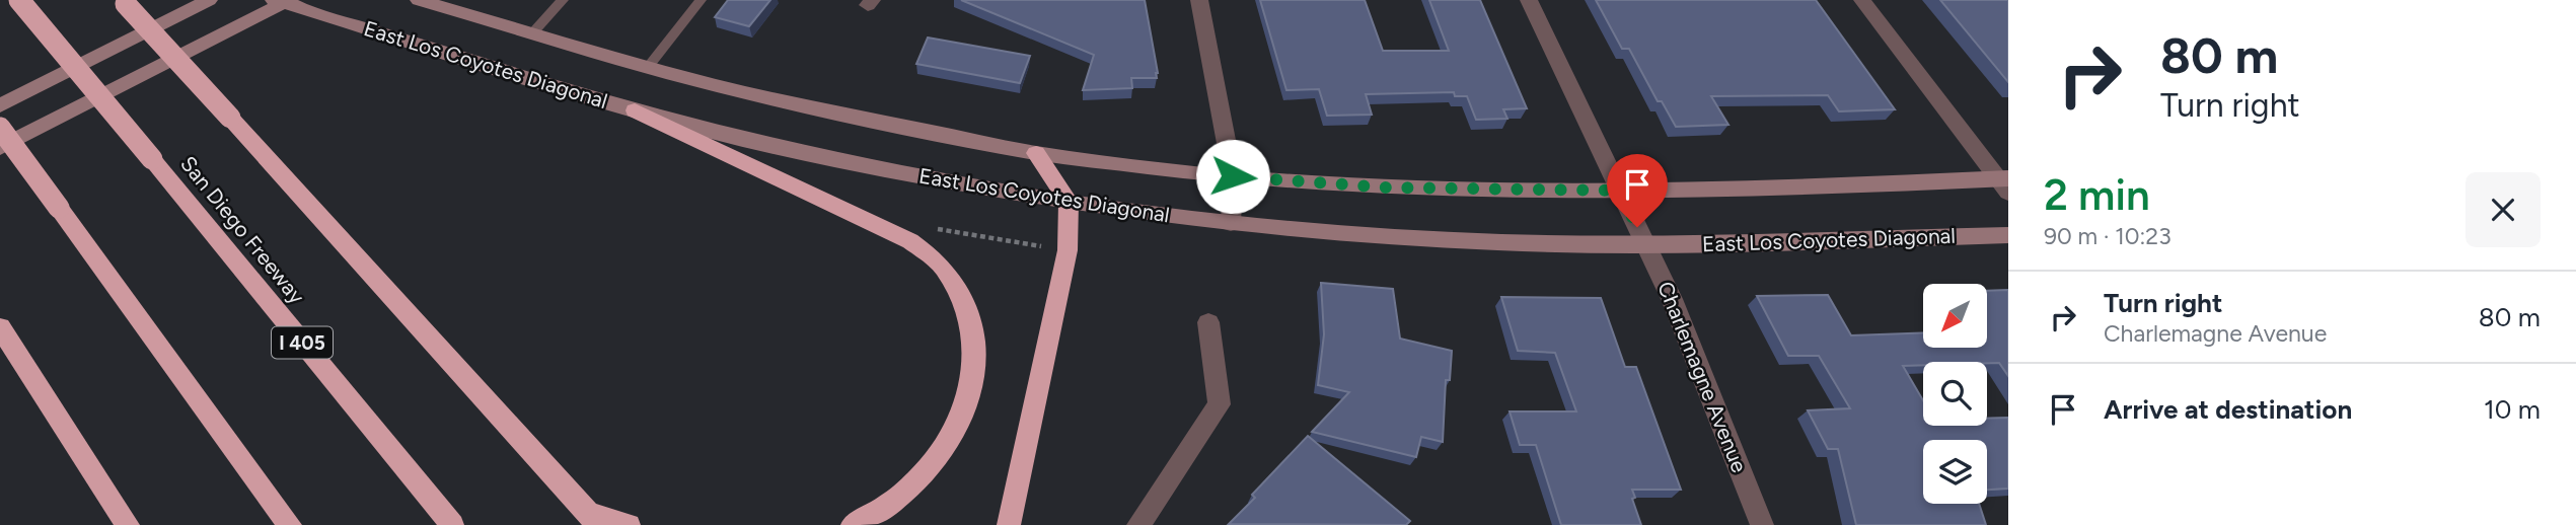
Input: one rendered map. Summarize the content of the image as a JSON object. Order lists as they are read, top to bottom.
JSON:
{
  "streets": {
    "highway": ["San Diego Freeway", "I 405"],
    "main road": ["East Los Coyotes Diagonal"],
    "street": ["Charlemagne Avenue"]
  },
  "crossings": [
    ["East Los Coyotes Diagonal", "Charlemagne Avenue"]
  ],
  "north": "bottom left",
  "page": {
    "turn": ["80 m", "Turn right"],
    "heading": ["2 min", "90 m · 10:23"],
    "list": [
      {
        "name": "Turn right",
        "note": "Charlemagne Avenue",
        "value": "80 m"
      },
      {
        "name": "Arrive at destination",
        "value": "10 m"
      }
    ]
  }
}
